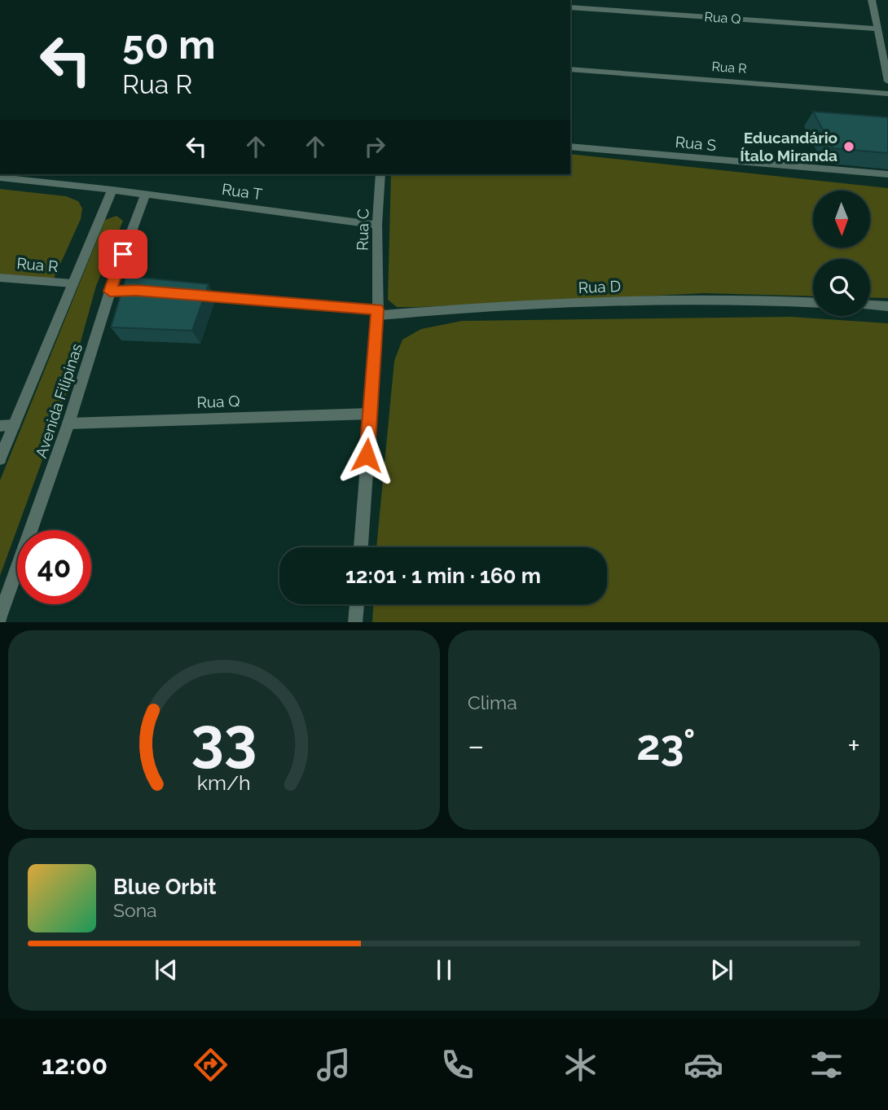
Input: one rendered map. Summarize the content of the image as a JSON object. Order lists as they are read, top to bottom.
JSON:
{
  "streets": {
    "street": [
      "Rua Q",
      "Rua R",
      "Rua S",
      "Rua T",
      "Rua C",
      "Rua D",
      "Avenida Filipinas"
    ]
  },
  "crossings": [
    ["Rua Q", "Rua C"],
    ["Rua Q", "Avenida Filipinas"],
    ["Rua R", "Avenida Filipinas"],
    ["Rua T", "Rua C"],
    ["Rua T", "Avenida Filipinas"],
    ["Rua C", "Rua D"]
  ],
  "places": ["Educandário Ítalo Miranda"],
  "north": "bottom",
  "page": {
    "turn": ["50 m", "Rua R"],
    "limit": "40",
    "trip": "12:01 · 1 min · 160 m",
    "tile": "Clima",
    "heat": ["−", "23°", "+"],
    "song": ["Blue Orbit", "Sona"],
    "tabs": "12:00",
    "gauge": ["33", "km/h"]
  }
}
